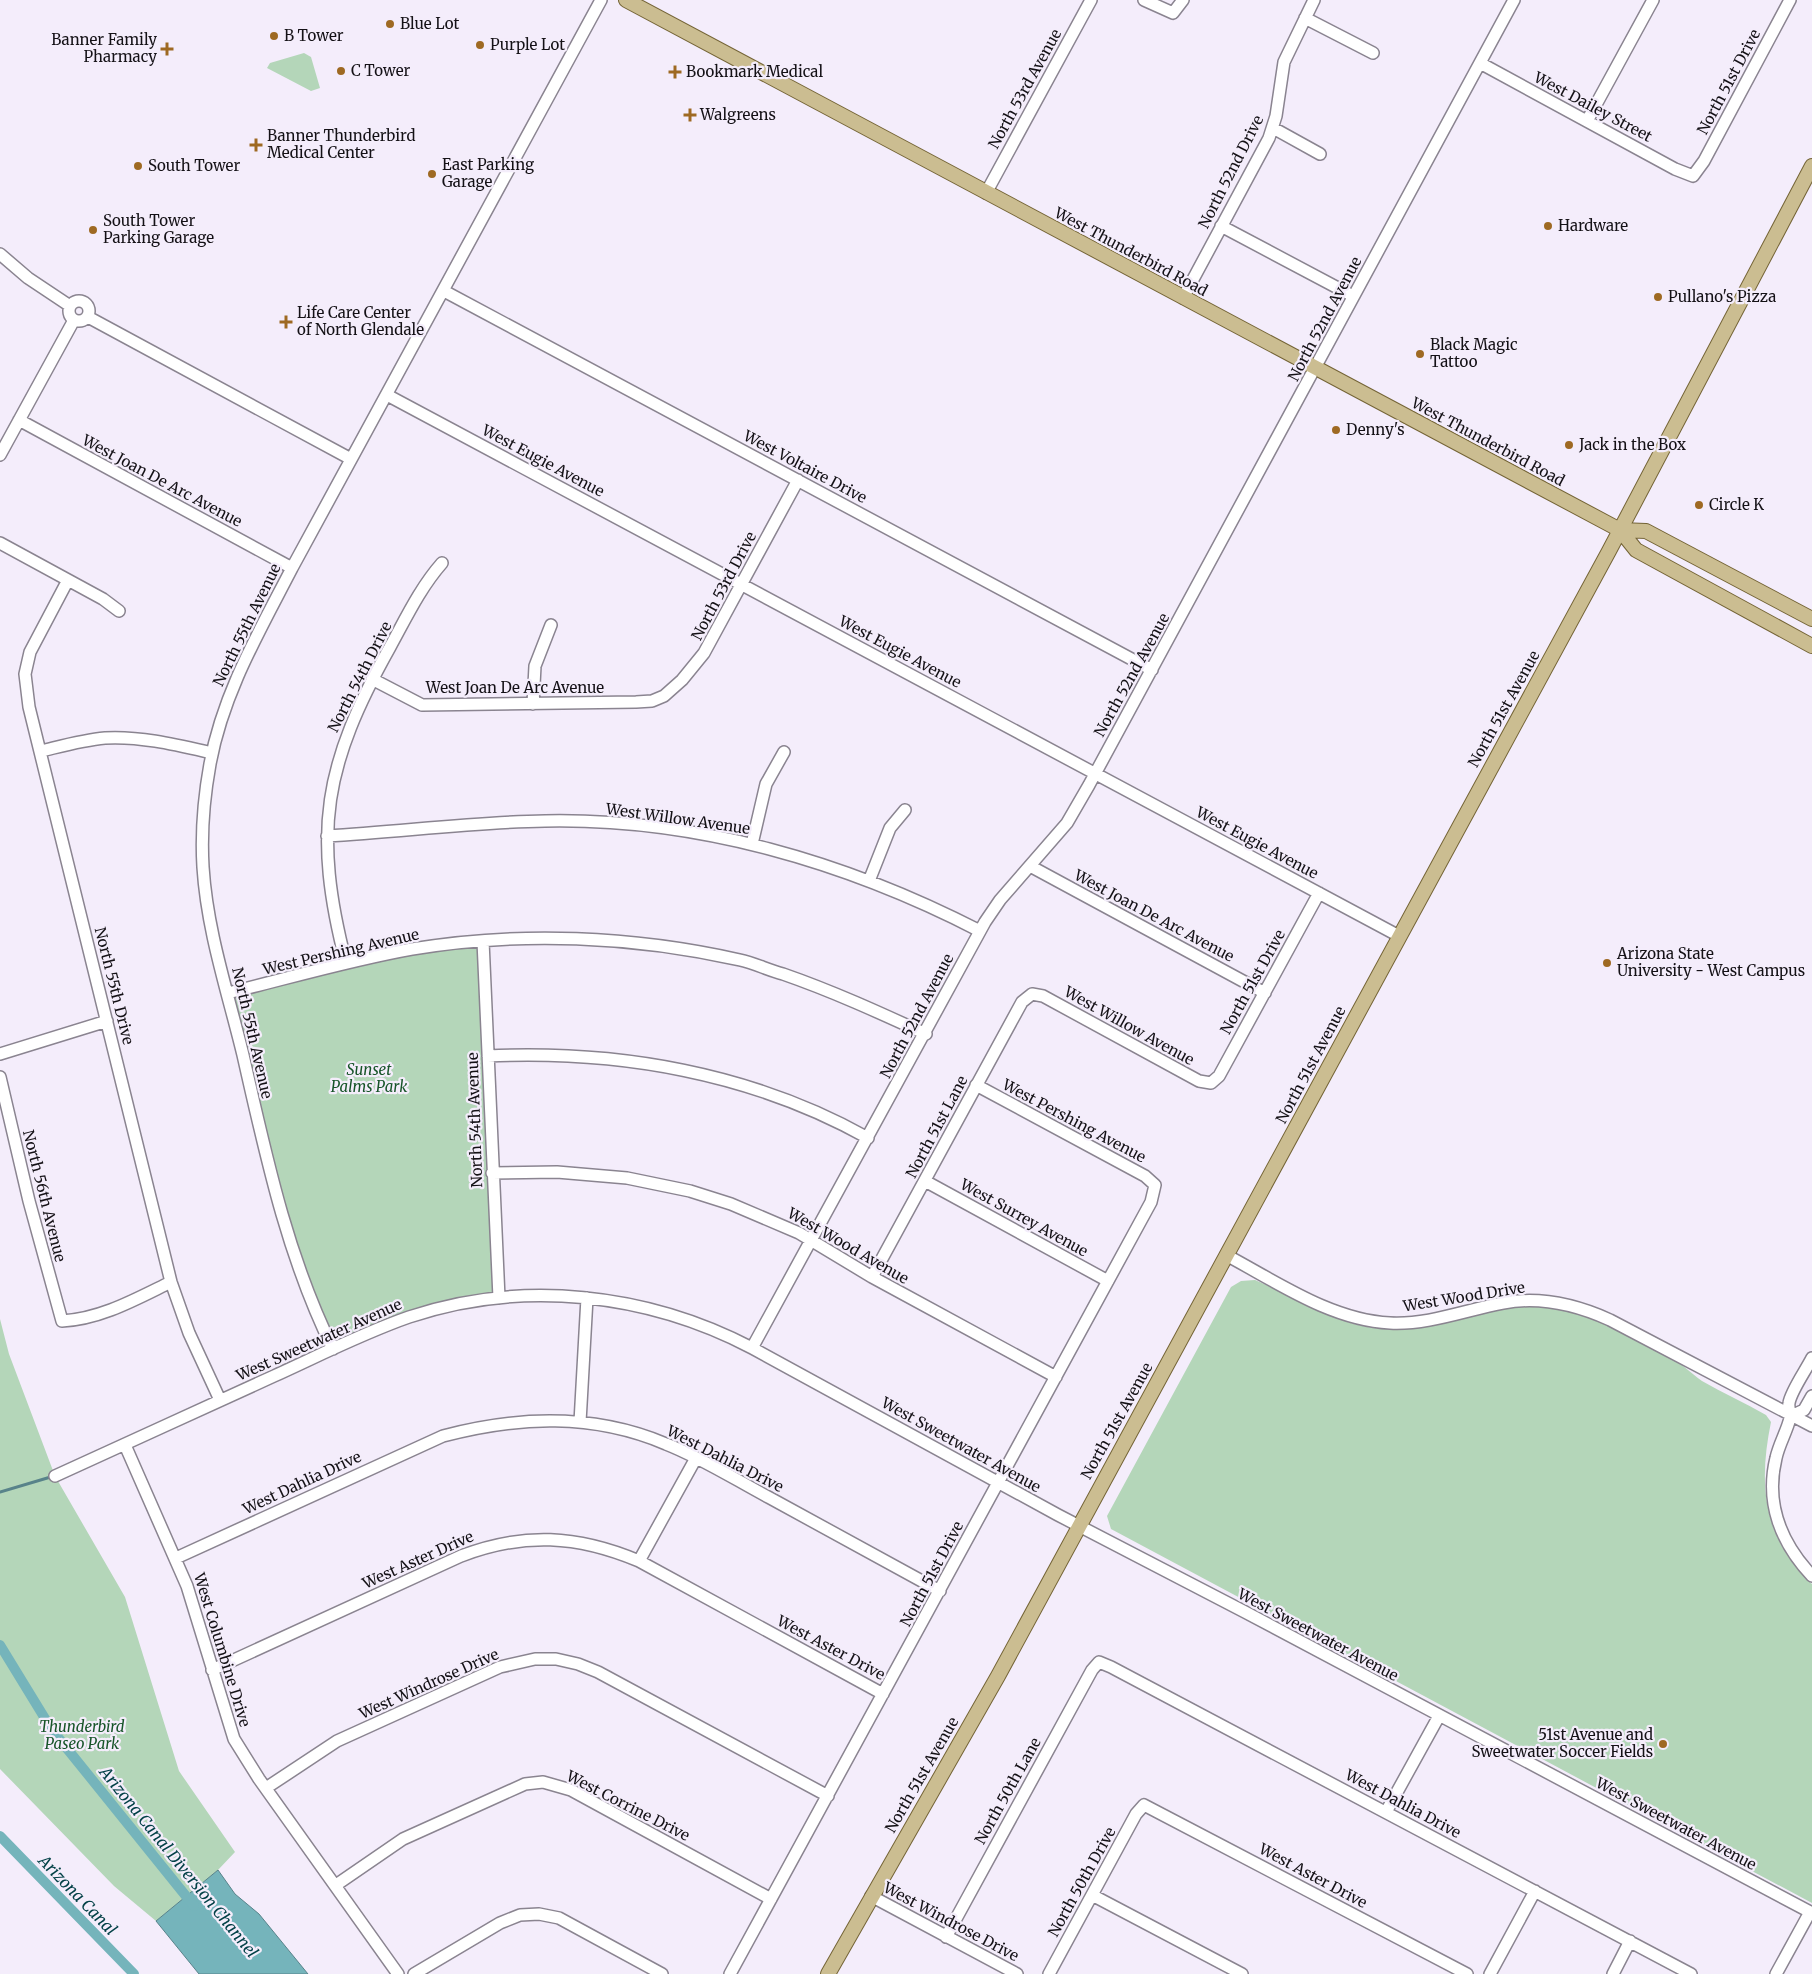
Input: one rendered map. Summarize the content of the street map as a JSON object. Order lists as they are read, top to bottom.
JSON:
{
  "streets": {
    "main road": ["West Thunderbird Road", "North 51st Avenue"],
    "street": [
      "North 51st Drive",
      "North 53rd Avenue",
      "West Dailey Street",
      "North 52nd Drive",
      "North 52nd Avenue",
      "West Eugie Avenue",
      "West Voltaire Drive",
      "West Joan De Arc Avenue",
      "North 53rd Drive",
      "North 55th Avenue",
      "North 54th Drive",
      "West Willow Avenue",
      "West Pershing Avenue",
      "North 55th Drive",
      "North 54th Avenue",
      "North 51st Lane",
      "North 56th Avenue",
      "West Surrey Avenue",
      "West Wood Avenue",
      "West Wood Drive",
      "West Sweetwater Avenue",
      "West Dahlia Drive",
      "West Aster Drive",
      "West Columbine Drive",
      "West Windrose Drive",
      "North 50th Lane",
      "West Corrine Drive",
      "North 50th Drive"
    ]
  },
  "crossings": [
    ["North 51st Drive", "West Dailey Street"],
    ["North 51st Drive", "West Eugie Avenue"],
    ["North 51st Drive", "West Joan De Arc Avenue"],
    ["North 51st Drive", "West Willow Avenue"],
    ["North 51st Drive", "West Pershing Avenue"],
    ["North 51st Drive", "West Surrey Avenue"],
    ["North 51st Drive", "West Wood Avenue"],
    ["North 51st Drive", "West Sweetwater Avenue"],
    ["North 51st Drive", "West Dahlia Drive"],
    ["North 51st Drive", "West Aster Drive"],
    ["North 51st Drive", "West Windrose Drive"],
    ["North 51st Drive", "West Corrine Drive"],
    ["North 53rd Avenue", "West Thunderbird Road"],
    ["West Dailey Street", "North 52nd Avenue"],
    ["North 52nd Drive", "West Thunderbird Road"],
    ["West Thunderbird Road", "North 52nd Avenue"],
    ["West Thunderbird Road", "North 51st Avenue"],
    ["North 52nd Avenue", "West Eugie Avenue"],
    ["North 52nd Avenue", "West Voltaire Drive"],
    ["North 52nd Avenue", "West Joan De Arc Avenue"],
    ["North 52nd Avenue", "West Willow Avenue"],
    ["North 52nd Avenue", "West Pershing Avenue"],
    ["North 52nd Avenue", "West Wood Avenue"],
    ["North 52nd Avenue", "West Sweetwater Avenue"],
    ["West Eugie Avenue", "North 53rd Drive"],
    ["West Eugie Avenue", "North 55th Avenue"],
    ["West Eugie Avenue", "North 51st Avenue"],
    ["West Voltaire Drive", "North 53rd Drive"],
    ["West Voltaire Drive", "North 55th Avenue"],
    ["West Joan De Arc Avenue", "North 53rd Drive"],
    ["West Joan De Arc Avenue", "North 55th Avenue"],
    ["West Joan De Arc Avenue", "North 54th Drive"],
    ["North 55th Avenue", "West Pershing Avenue"],
    ["North 55th Avenue", "West Sweetwater Avenue"],
    ["North 54th Drive", "West Willow Avenue"],
    ["North 54th Drive", "West Pershing Avenue"],
    ["North 51st Avenue", "West Wood Drive"],
    ["North 51st Avenue", "West Sweetwater Avenue"],
    ["North 51st Avenue", "West Windrose Drive"],
    ["West Willow Avenue", "North 51st Lane"],
    ["West Pershing Avenue", "North 54th Avenue"],
    ["West Pershing Avenue", "North 51st Lane"],
    ["North 55th Drive", "North 56th Avenue"],
    ["North 55th Drive", "West Sweetwater Avenue"],
    ["North 54th Avenue", "West Wood Avenue"],
    ["North 54th Avenue", "West Sweetwater Avenue"],
    ["North 51st Lane", "West Surrey Avenue"],
    ["North 51st Lane", "West Wood Avenue"],
    ["West Sweetwater Avenue", "West Columbine Drive"],
    ["West Dahlia Drive", "West Columbine Drive"],
    ["West Dahlia Drive", "North 50th Lane"],
    ["West Aster Drive", "West Columbine Drive"],
    ["West Aster Drive", "North 50th Drive"],
    ["West Columbine Drive", "West Windrose Drive"],
    ["West Columbine Drive", "West Corrine Drive"],
    ["West Windrose Drive", "North 50th Lane"]
  ],
  "water": ["Arizona Canal Diversion Channel", "Arizona Canal"],
  "parks": ["Sunset Palms Park", "Thunderbird Paseo Park"],
  "places": {
    "other": [
      "Blue Lot",
      "B Tower",
      "Purple Lot",
      "C Tower",
      "South Tower",
      "East Parking Garage",
      "Hardware",
      "South Tower Parking Garage",
      "Pullano's Pizza",
      "Black Magic Tattoo",
      "Denny's",
      "Jack in the Box",
      "Circle K",
      "Arizona State University - West Campus",
      "51st Avenue and Sweetwater Soccer Fields"
    ],
    "health": [
      "Banner Family Pharmacy",
      "Bookmark Medical",
      "Walgreens",
      "Banner Thunderbird Medical Center",
      "Life Care Center of North Glendale"
    ]
  }
}
